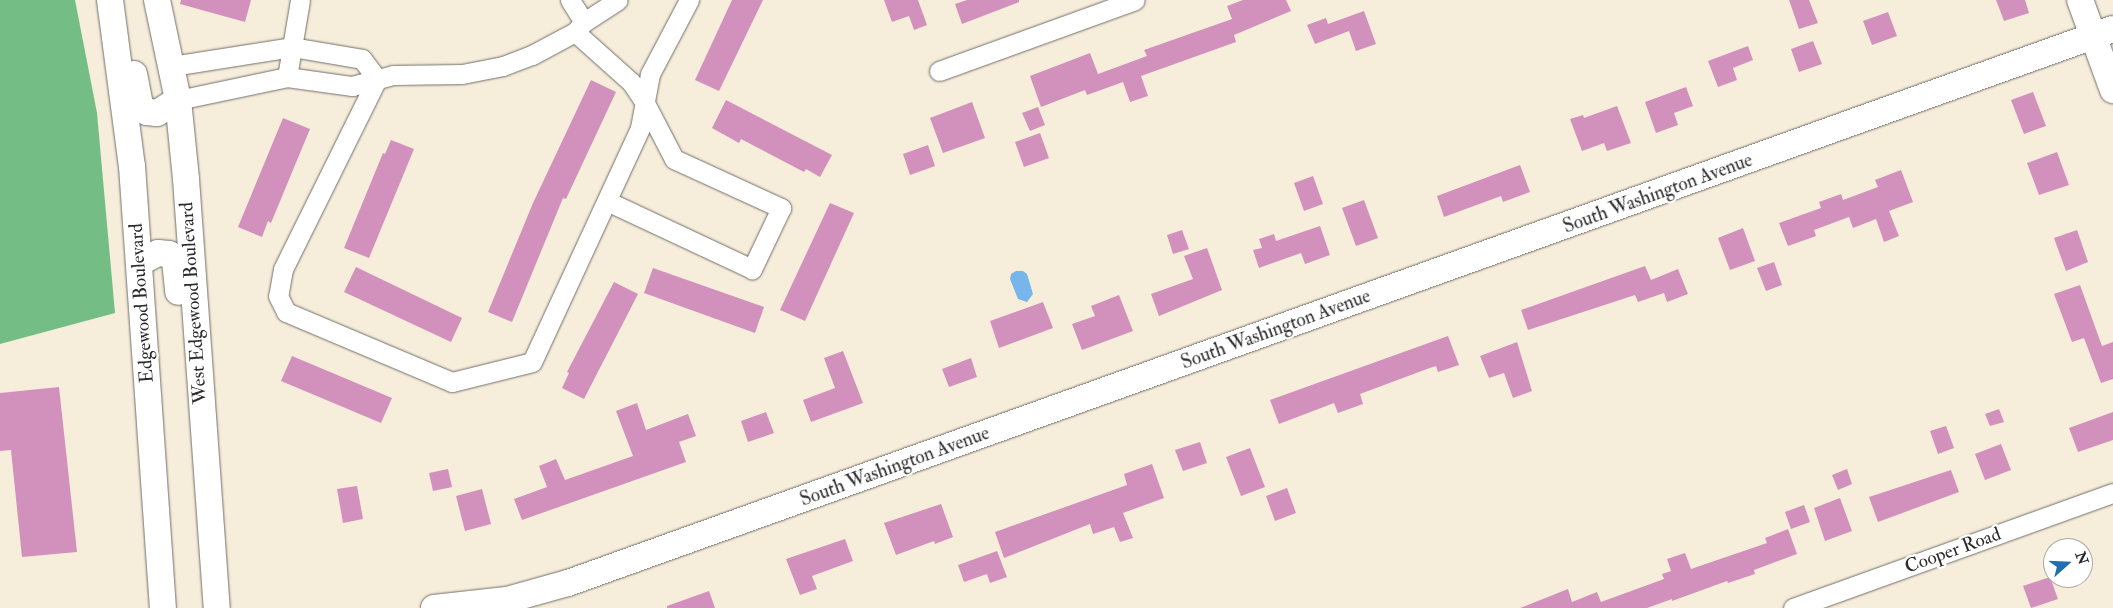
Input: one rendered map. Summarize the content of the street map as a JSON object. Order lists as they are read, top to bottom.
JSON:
{
  "streets": {
    "street": [
      "South Washington Avenue",
      "Edgewood Boulevard",
      "West Edgewood Boulevard",
      "Cooper Road"
    ]
  },
  "north": "right"
}
